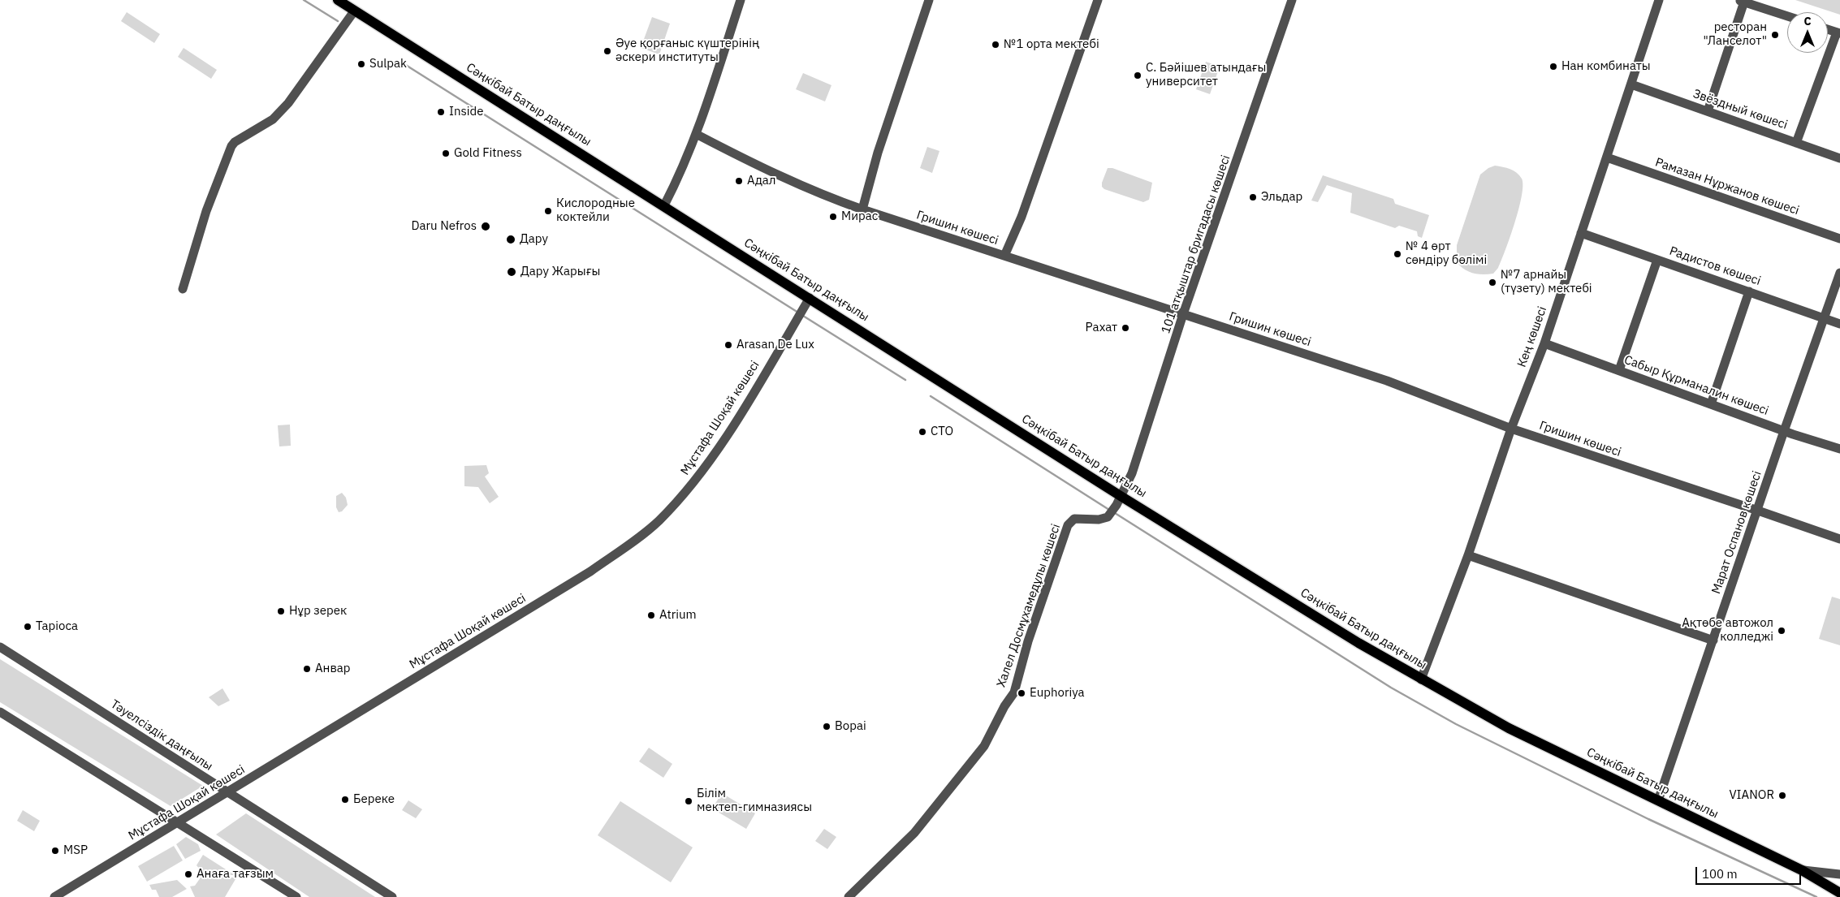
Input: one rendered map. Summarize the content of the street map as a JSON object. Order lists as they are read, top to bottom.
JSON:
{
  "streets": {
    "main road": ["Сәңкібай Батыр даңғылы"],
    "street": [
      "Звёздный көшесі",
      "Рамазан Нұржанов көшесі",
      "Гришин көшесі",
      "101 атқыштар бригадасы көшесі",
      "Радистов көшесі",
      "Кең көшесі",
      "Сабыр Құрманалин көшесі",
      "Мұстафа Шоқай көшесі",
      "Марат Оспанов көшесі",
      "Халел Досмұхамедұлы көшесі",
      "Тәуелсіздік даңғылы"
    ]
  },
  "crossings": [
    ["Сәңкібай Батыр даңғылы", "101 атқыштар бригадасы көшесі"],
    ["Сәңкібай Батыр даңғылы", "Кең көшесі"],
    ["Сәңкібай Батыр даңғылы", "Мұстафа Шоқай көшесі"],
    ["Сәңкібай Батыр даңғылы", "Марат Оспанов көшесі"],
    ["Сәңкібай Батыр даңғылы", "Халел Досмұхамедұлы көшесі"],
    ["Звёздный көшесі", "Кең көшесі"],
    ["Рамазан Нұржанов көшесі", "Кең көшесі"],
    ["Гришин көшесі", "101 атқыштар бригадасы көшесі"],
    ["Гришин көшесі", "Кең көшесі"],
    ["Гришин көшесі", "Марат Оспанов көшесі"],
    ["101 атқыштар бригадасы көшесі", "Халел Досмұхамедұлы көшесі"],
    ["Радистов көшесі", "Кең көшесі"],
    ["Радистов көшесі", "Марат Оспанов көшесі"],
    ["Кең көшесі", "Сабыр Құрманалин көшесі"],
    ["Сабыр Құрманалин көшесі", "Марат Оспанов көшесі"],
    ["Мұстафа Шоқай көшесі", "Тәуелсіздік даңғылы"]
  ],
  "places": [
    "ресторан \"Ланселот\"",
    "№1 орта мектебі",
    "Әуе қорғаныс күштерінің әскери институты",
    "Sulpak",
    "Нан комбинаты",
    "С. Бәйішев атындағы университет",
    "Inside",
    "Gold Fitness",
    "Адал",
    "Эльдар",
    "Кислородные коктейли",
    "Мирас",
    "Daru Nefros",
    "Дару",
    "№ 4 өрт сөндіру бөлімі",
    "Дару Жарығы",
    "№7 арнайы (түзету) мектебі",
    "Рахат",
    "Arasan De Lux",
    "СТО",
    "Нұр зерек",
    "Atrium",
    "Tapioca",
    "Ақтөбе автожол колледжі",
    "Анвар",
    "Euphoriya",
    "Bopai",
    "VIANOR",
    "Береке",
    "Білім мектеп-гимназиясы",
    "MSP",
    "Анаға тағзым"
  ],
  "scale_bar": "100 m",
  "north": "top"
}
